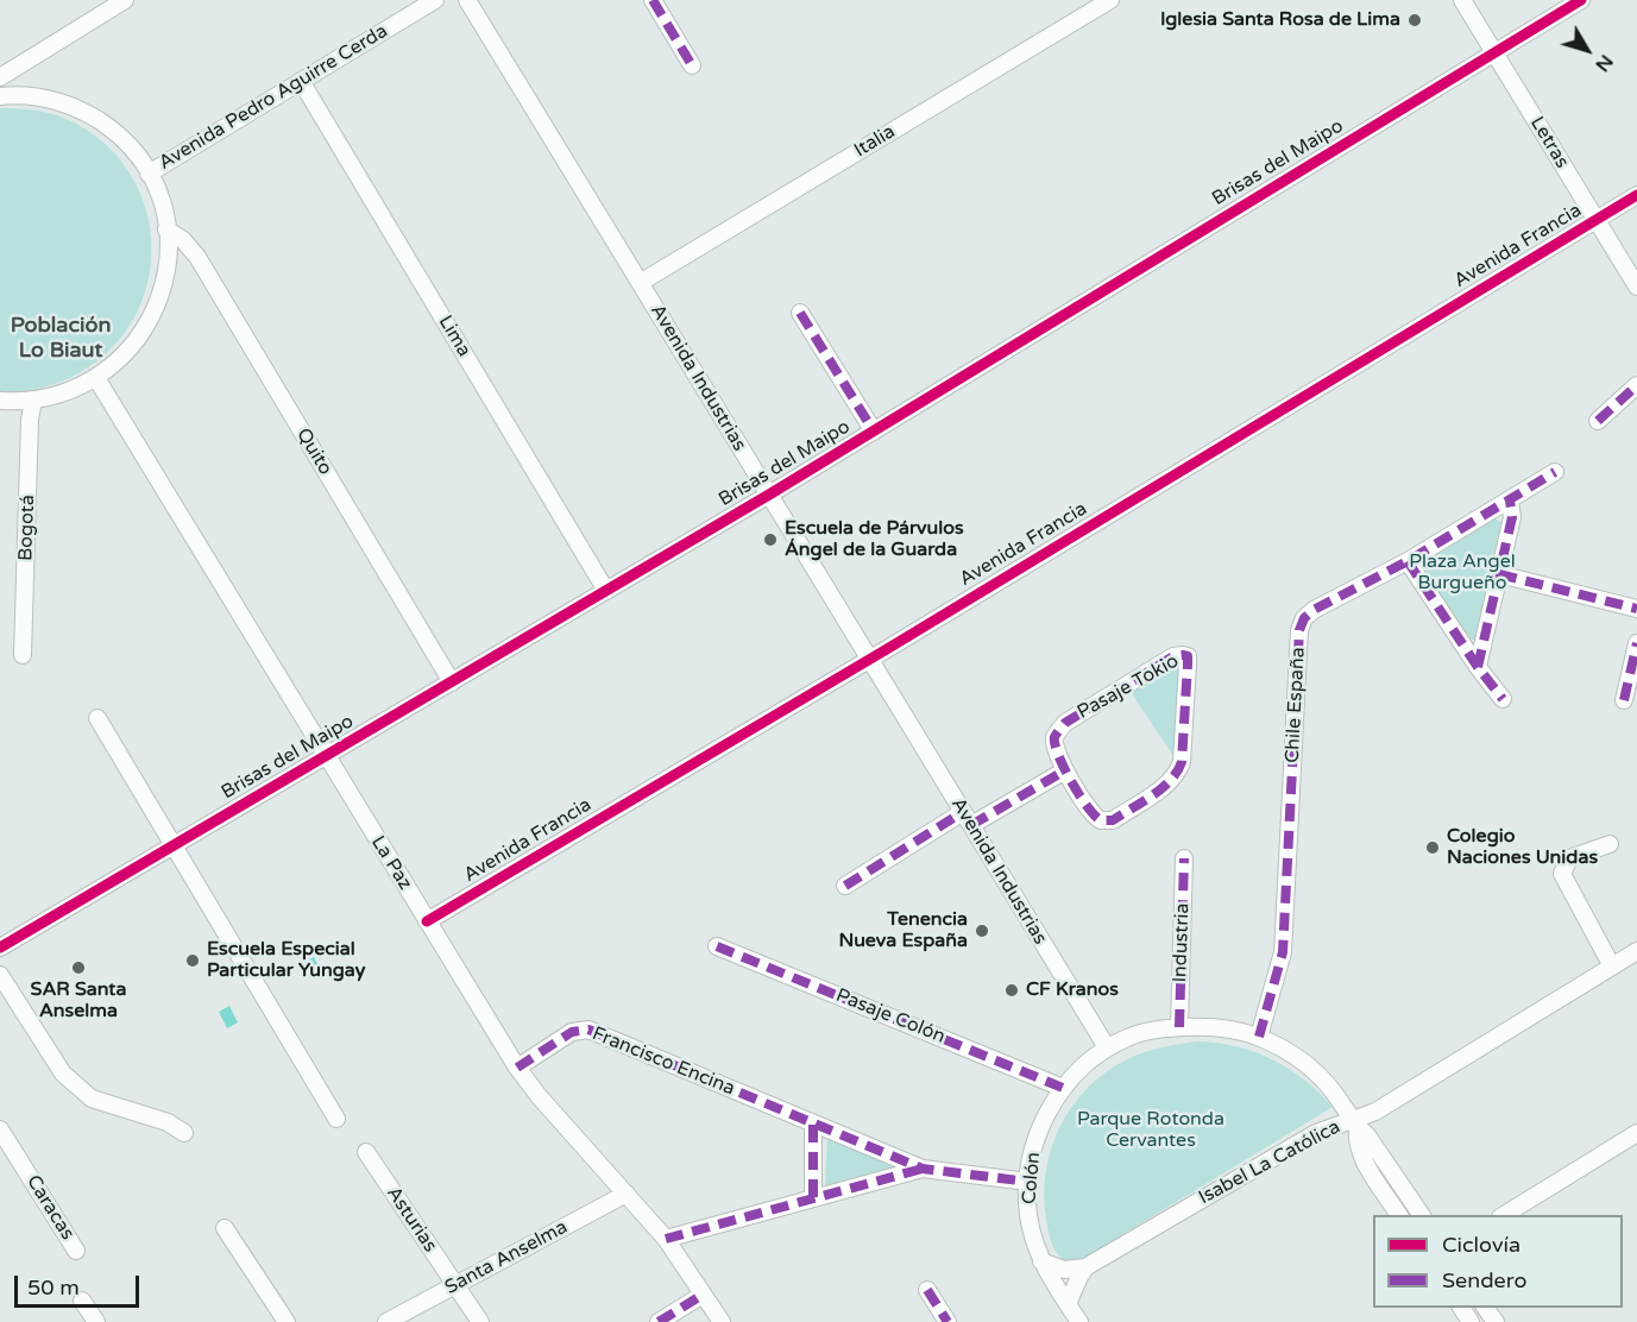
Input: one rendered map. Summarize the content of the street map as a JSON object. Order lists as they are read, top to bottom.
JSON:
{
  "streets": {
    "street": [
      "Avenida Pedro Aguirre Cerda",
      "Italia",
      "Letras",
      "Brisas del Maipo",
      "Avenida Francia",
      "Lima",
      "Avenida Industrias",
      "Quito",
      "Bogotá",
      "Pasaje Tokio",
      "Chile España",
      "La Paz",
      "Industria",
      "Pasaje Colón",
      "Francisco Encina",
      "Isabel La Católica",
      "Colón",
      "Caracas",
      "Asturias",
      "Santa Anselma"
    ]
  },
  "crossings": [
    ["Avenida Pedro Aguirre Cerda", "Lima"],
    ["Italia", "Avenida Industrias"],
    ["Letras", "Brisas del Maipo"],
    ["Letras", "Avenida Francia"],
    ["Brisas del Maipo", "Lima"],
    ["Brisas del Maipo", "Avenida Industrias"],
    ["Brisas del Maipo", "Quito"],
    ["Brisas del Maipo", "La Paz"],
    ["Avenida Francia", "Avenida Industrias"],
    ["Avenida Francia", "La Paz"],
    ["Avenida Industrias", "Colón"],
    ["La Paz", "Francisco Encina"],
    ["La Paz", "Santa Anselma"],
    ["Pasaje Colón", "Colón"],
    ["Francisco Encina", "Colón"],
    ["Asturias", "Santa Anselma"]
  ],
  "districts": ["Población Lo Biaut"],
  "parks": ["Plaza Angel Burgueño", "Parque Rotonda Cervantes"],
  "places": [
    "Iglesia Santa Rosa de Lima",
    "Escuela de Párvulos Ángel de la Guarda",
    "Colegio Naciones Unidas",
    "Tenencia Nueva España",
    "Escuela Especial Particular Yungay",
    "SAR Santa Anselma",
    "CF Kranos"
  ],
  "legend": ["Ciclovía", "Sendero"],
  "scale_bar": "50 m",
  "north": "bottom right"
}
